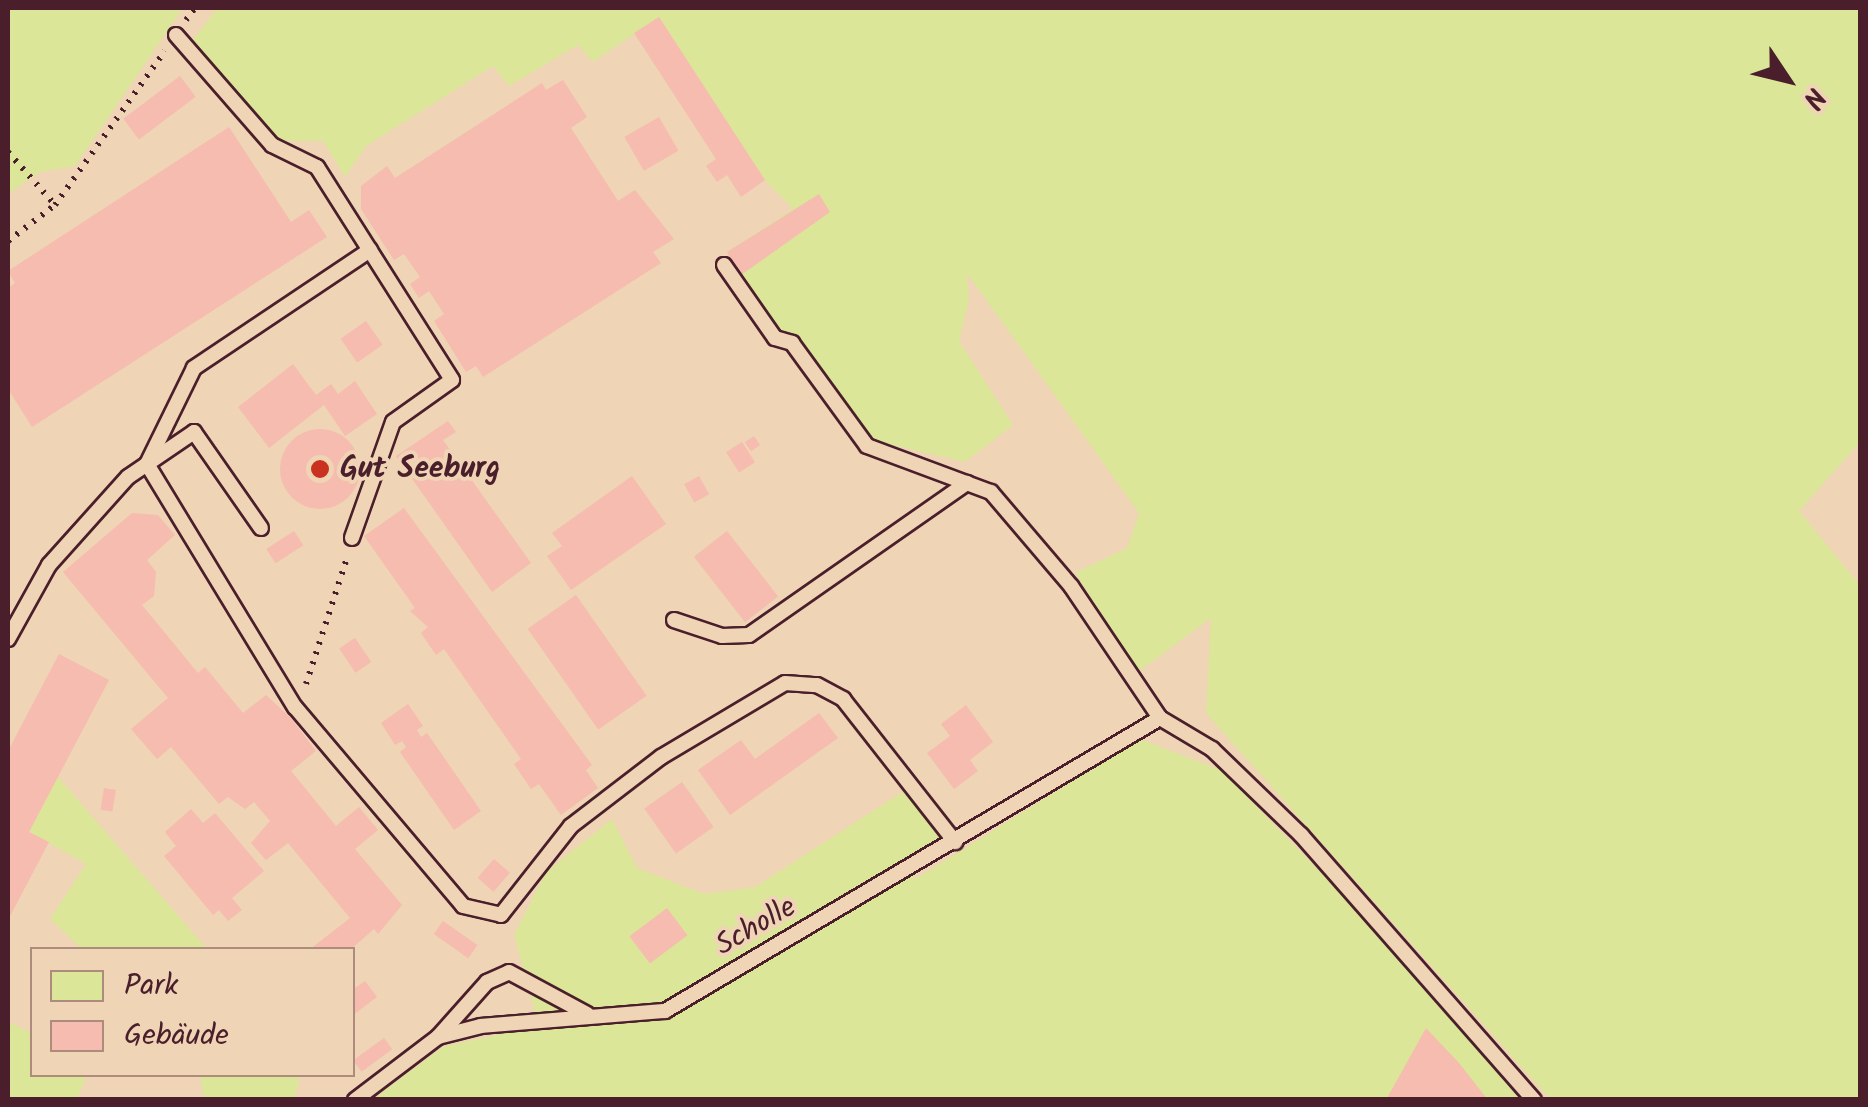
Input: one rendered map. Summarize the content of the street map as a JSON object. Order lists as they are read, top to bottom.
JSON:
{
  "streets": {
    "lane": ["Scholle"]
  },
  "places": ["Gut Seeburg"],
  "legend": ["Park", "Gebäude"],
  "north": "bottom right"
}
